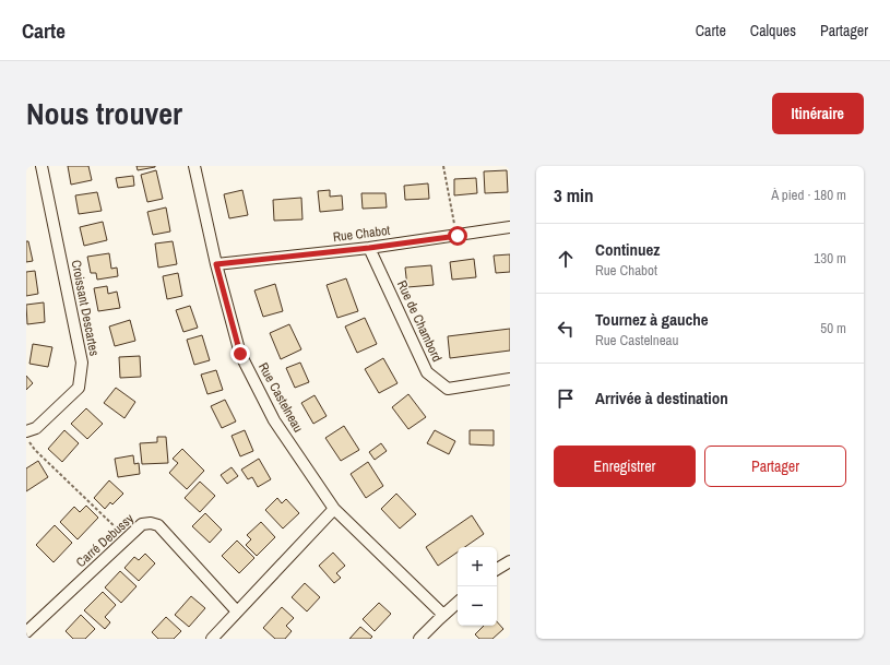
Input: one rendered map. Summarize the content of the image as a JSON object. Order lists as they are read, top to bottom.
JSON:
{
  "streets": {
    "street": [
      "Rue Chabot",
      "Croissant Descartes",
      "Rue de Chambord",
      "Rue Castelneau",
      "Carré Debussy"
    ]
  },
  "crossings": [
    ["Rue Chabot", "Rue de Chambord"],
    ["Rue Chabot", "Rue Castelneau"]
  ],
  "page": {
    "header": "Carte",
    "nav": ["Carte", "Calques", "Partager"],
    "title": "Nous trouver",
    "buttons": [
      "Itinéraire",
      ["Enregistrer", "Partager"]
    ],
    "heading": ["3 min", "À pied · 180 m"],
    "list": [
      ["Continuez", "Rue Chabot", "130 m"],
      ["Tournez à gauche", "Rue Castelneau", "50 m"],
      "Arrivée à destination"
    ],
    "map_buttons": ["+", "−"]
  }
}
